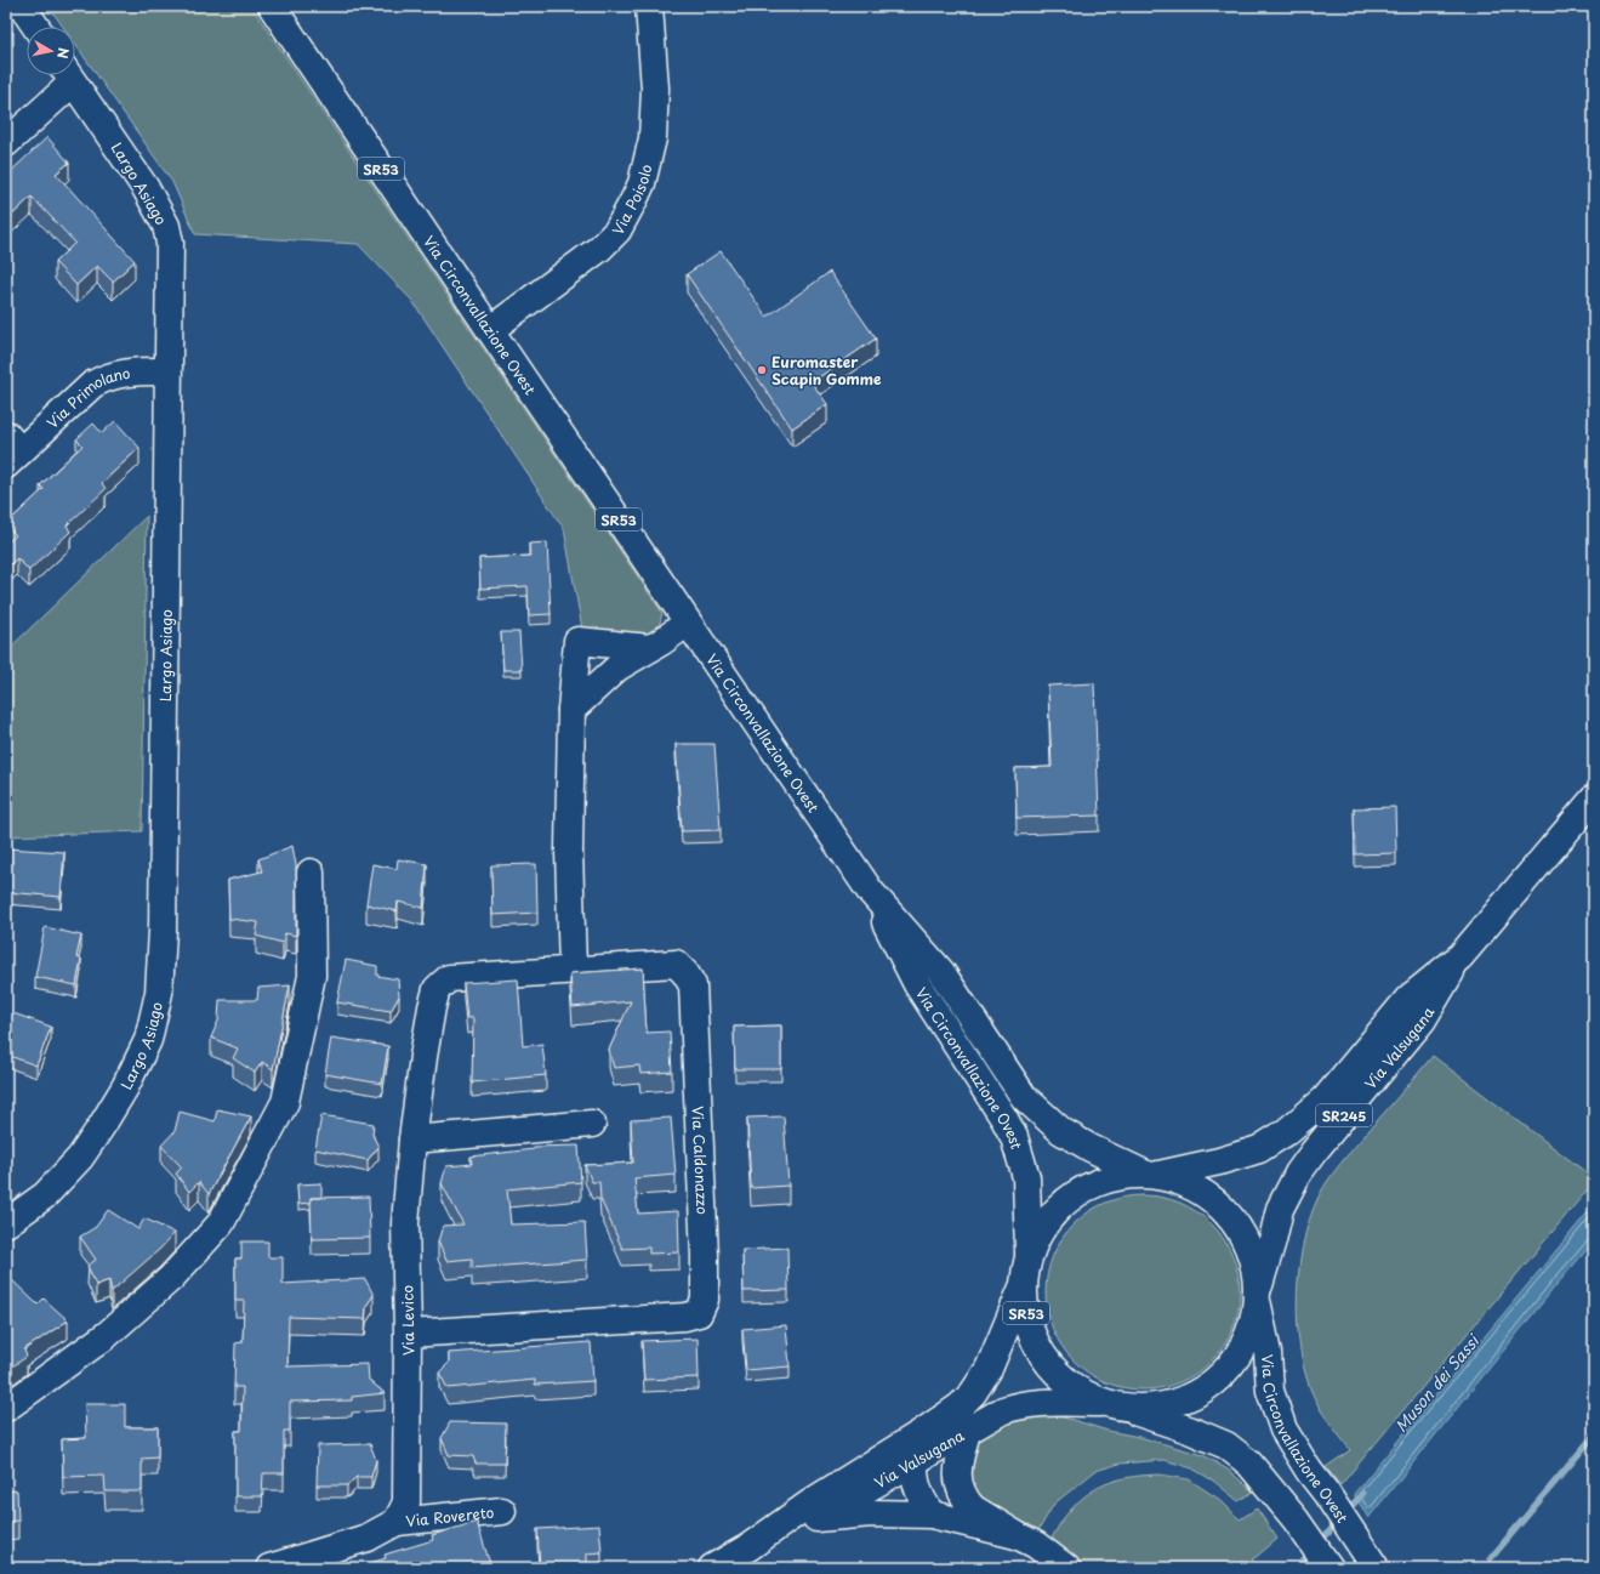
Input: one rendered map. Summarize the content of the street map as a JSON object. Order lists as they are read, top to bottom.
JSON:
{
  "streets": {
    "street": [
      "SR53",
      "Largo Asiago",
      "Via Poisolo",
      "Via Circonvallazione Ovest",
      "Via Primolano",
      "Via Valsugana",
      "SR245",
      "Via Caldonazzo",
      "Via Levico",
      "Via Rovereto"
    ]
  },
  "crossings": [
    ["Largo Asiago", "Via Primolano"],
    ["Via Poisolo", "Via Circonvallazione Ovest"],
    ["Via Circonvallazione Ovest", "Via Valsugana"],
    ["Via Caldonazzo", "Via Levico"],
    ["Via Levico", "Via Rovereto"]
  ],
  "water": ["Muson dei Sassi"],
  "places": ["Euromaster Scapin Gomme"],
  "north": "right"
}
